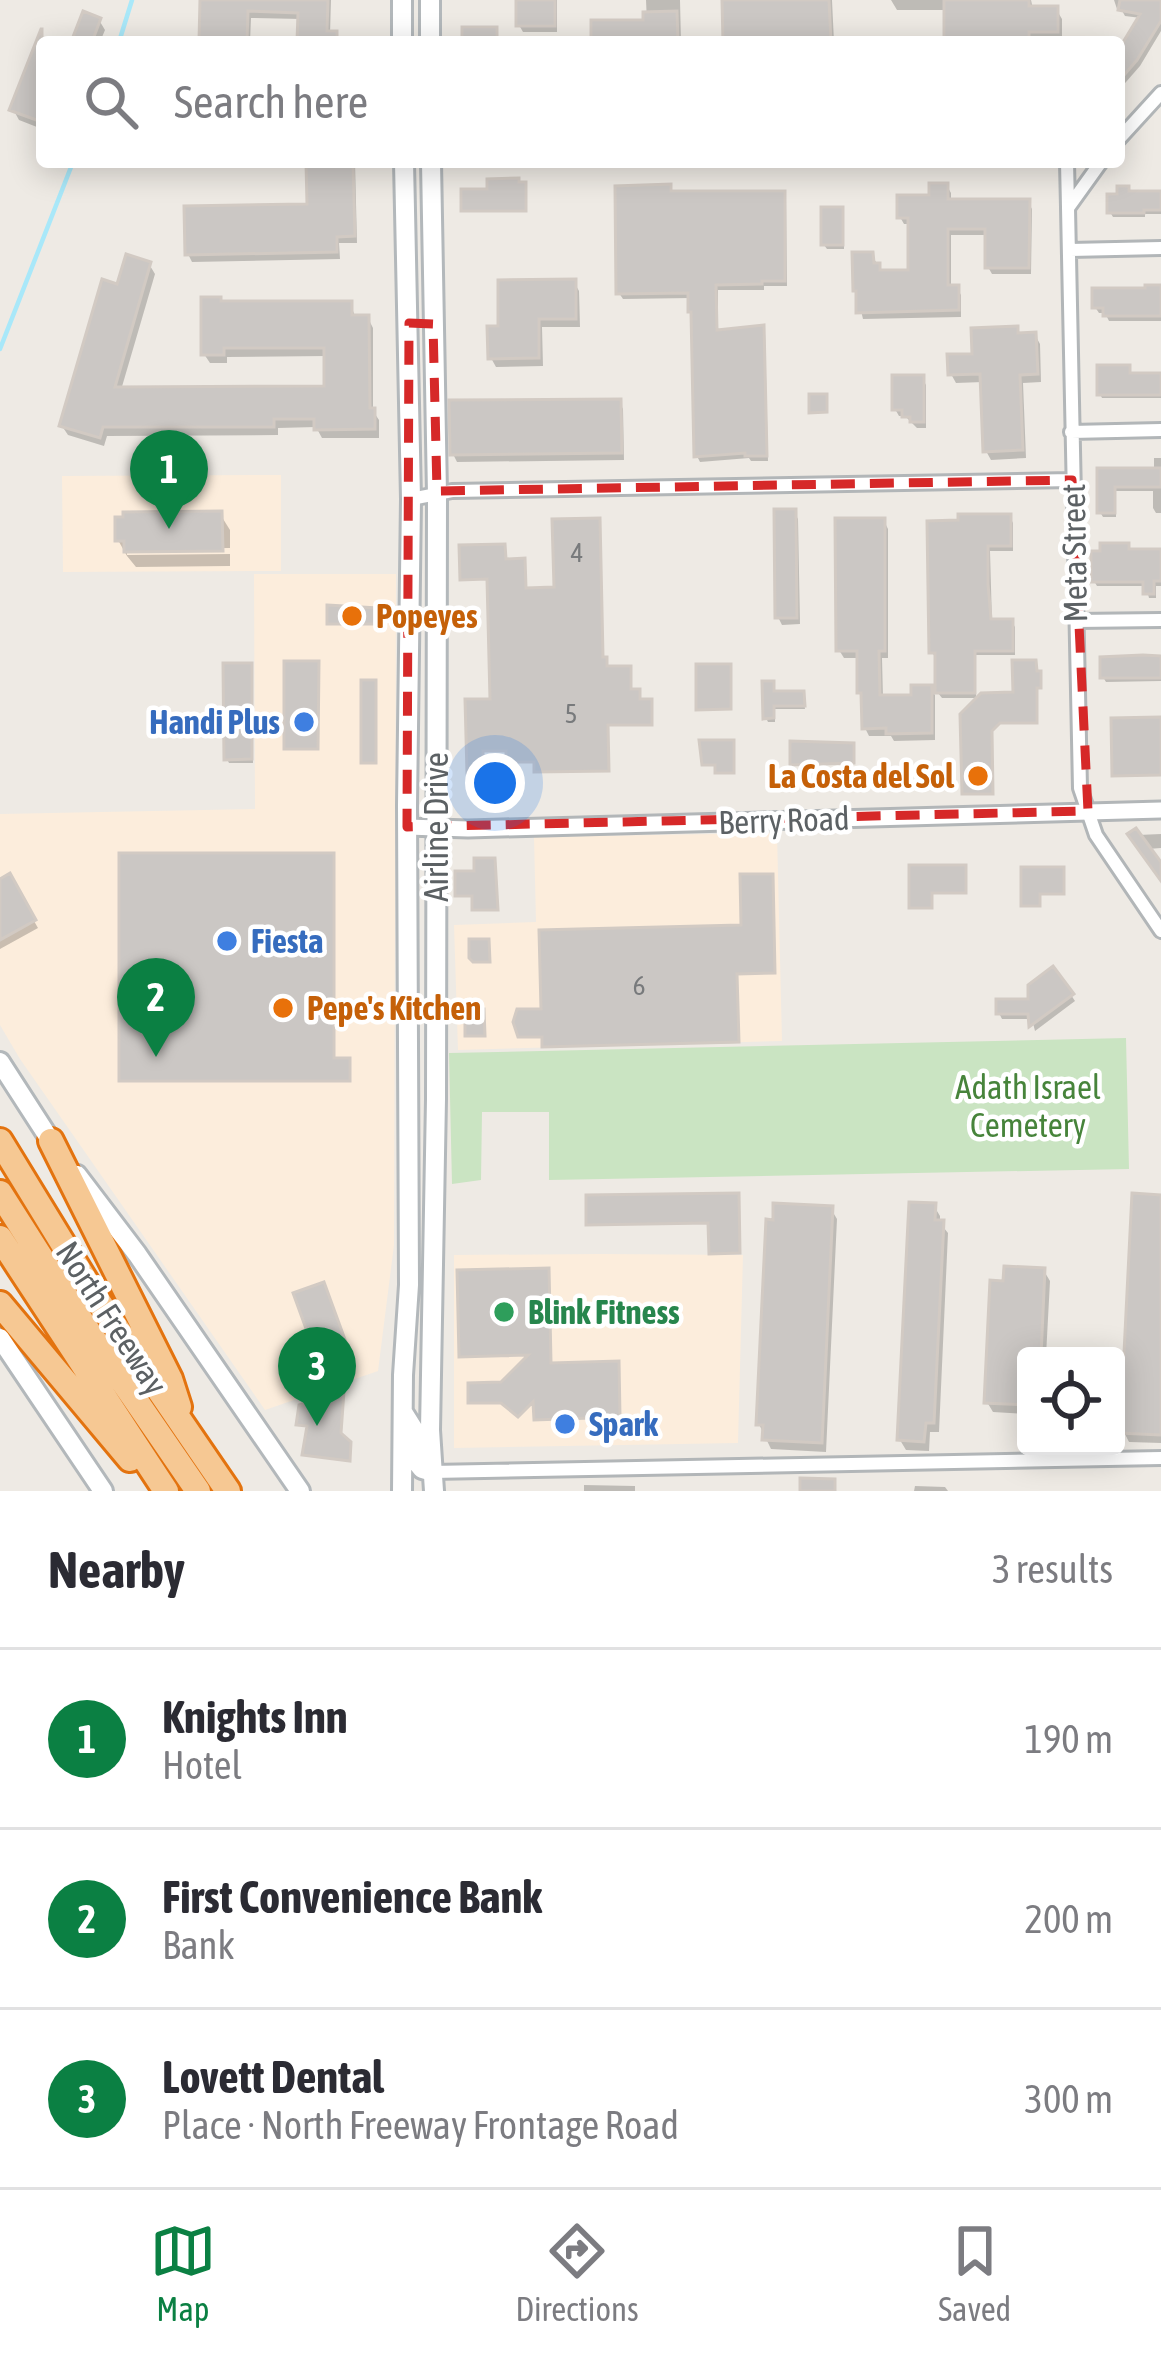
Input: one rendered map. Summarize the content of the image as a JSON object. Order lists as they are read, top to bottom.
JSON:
{
  "streets": {
    "highway": ["North Freeway"],
    "main road": ["Airline Drive"],
    "street": ["Meta Street", "Berry Road"]
  },
  "crossings": [
    ["Meta Street", "Berry Road"],
    ["Berry Road", "Airline Drive"]
  ],
  "parks": ["Adath Israel Cemetery"],
  "places": [
    "Popeyes",
    "Handi Plus",
    "La Costa del Sol",
    "Fiesta",
    "Pepe's Kitchen",
    "Blink Fitness",
    "Spark"
  ],
  "house_numbers": ["4", "5", "6"],
  "page": {
    "search": "Search here",
    "pins": ["1", "2", "3"],
    "heading": ["Nearby", "3 results"],
    "list": [
      {
        "mark": "1",
        "name": "Knights Inn",
        "note": "Hotel",
        "value": "190 m"
      },
      {
        "mark": "2",
        "name": "First Convenience Bank",
        "note": "Bank",
        "value": "200 m"
      },
      {
        "mark": "3",
        "name": "Lovett Dental",
        "note": "Place · North Freeway Frontage Road",
        "value": "300 m"
      }
    ],
    "nav": ["Map", "Directions", "Saved"]
  }
}
